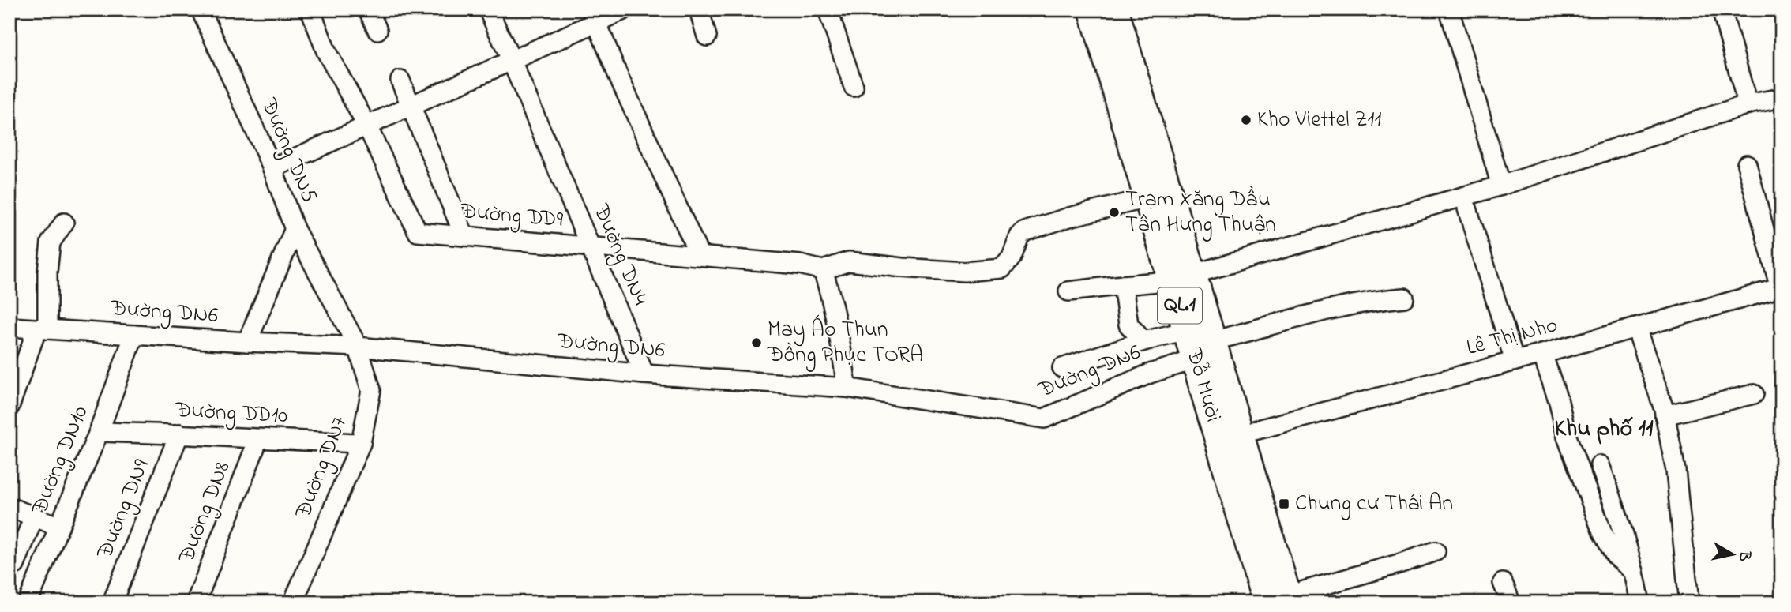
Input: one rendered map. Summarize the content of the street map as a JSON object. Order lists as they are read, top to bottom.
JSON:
{
  "streets": {
    "highway": ["QL.1", "Đỗ Mười"],
    "street": [
      "Đường DN5",
      "Đường DD9",
      "Đường DN4",
      "Đường DN6",
      "Lê Thị Nho",
      "Đường DD10",
      "Đường DN10",
      "Đường DN7",
      "Đường DN9",
      "Đường DN8"
    ]
  },
  "crossings": [
    ["Đường DN5", "Đường DN6"],
    ["Đường DN5", "Đường DN7"],
    ["Đường DD9", "Đường DN4"],
    ["Đường DN4", "Đường DN6"],
    ["Đường DN6", "Đỗ Mười"],
    ["Đường DN6", "Đường DN10"],
    ["Đường DN6", "Đường DN7"],
    ["Lê Thị Nho", "Đỗ Mười"],
    ["Đường DD10", "Đường DN10"],
    ["Đường DD10", "Đường DN7"],
    ["Đường DD10", "Đường DN9"],
    ["Đường DD10", "Đường DN8"]
  ],
  "districts": ["Khu phố 11"],
  "places": {
    "other": ["Kho Viettel Z11", "Trạm Xăng Dầu Tân Hưng Thuận", "May Áo Thun Đồng Phục TORA"],
    "transit": ["Chung cư Thái An"]
  },
  "north": "right"
}
